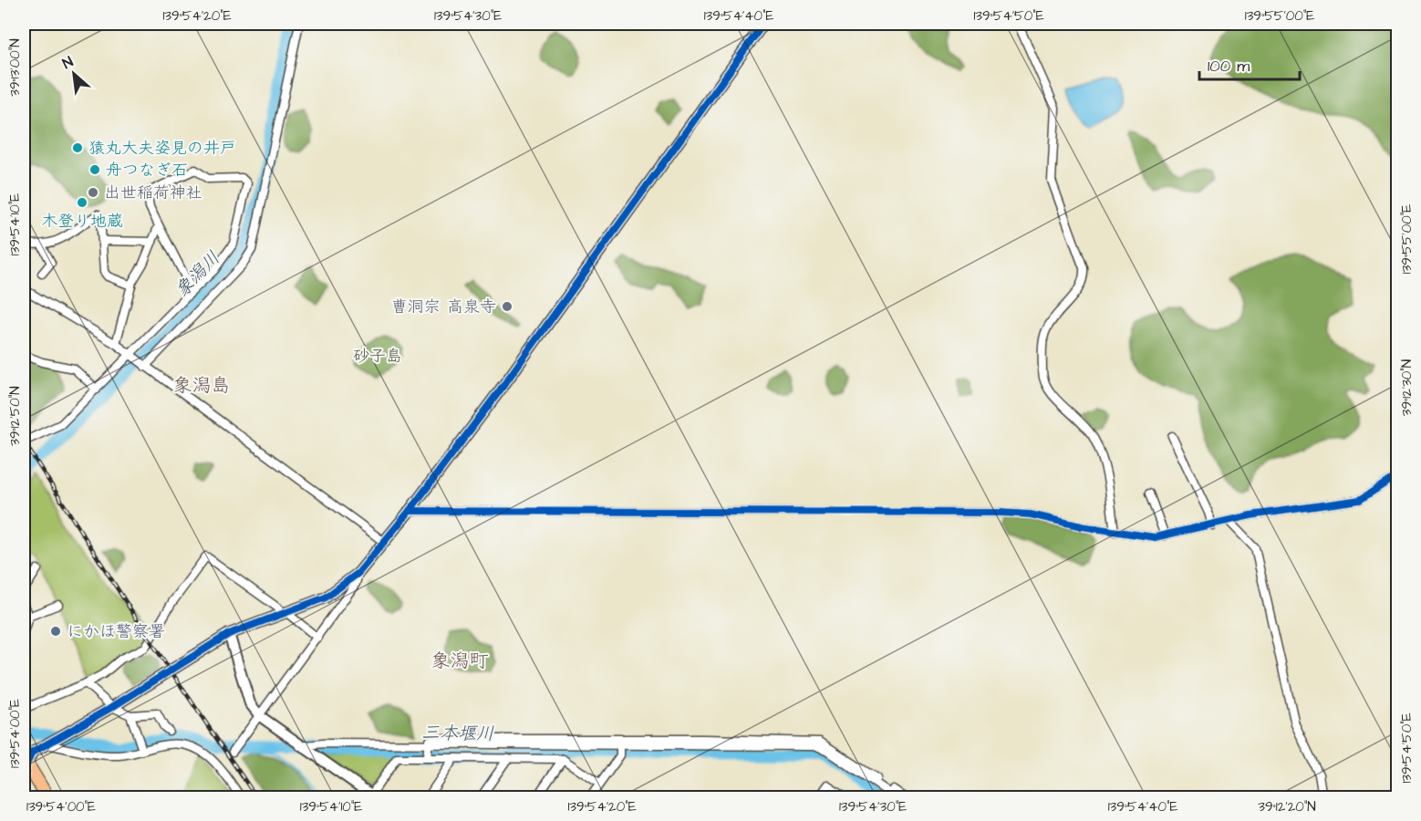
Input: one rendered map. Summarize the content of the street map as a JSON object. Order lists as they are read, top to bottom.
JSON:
{
  "districts": ["象潟島", "象潟町"],
  "water": ["象潟川", "三本堰川"],
  "parks": ["砂子島"],
  "places": [
    "猿丸大夫姿見の井戸",
    "舟つなぎ石",
    "出世稲荷神社",
    "木登り地蔵",
    "曹洞宗 高泉寺",
    "にかほ警察署"
  ],
  "scale_bar": "100 m",
  "north": "top left",
  "coordinates": [
    "139°54'20\"E",
    "139°54'30\"E",
    "139°54'40\"E",
    "139°54'50\"E",
    "139°55'00\"E",
    "39°13'00\"N",
    "139°54'10\"E",
    "39°12'30\"N",
    "39°12'50\"N",
    "139°54'00\"E",
    "39°12'20\"N"
  ]
}
